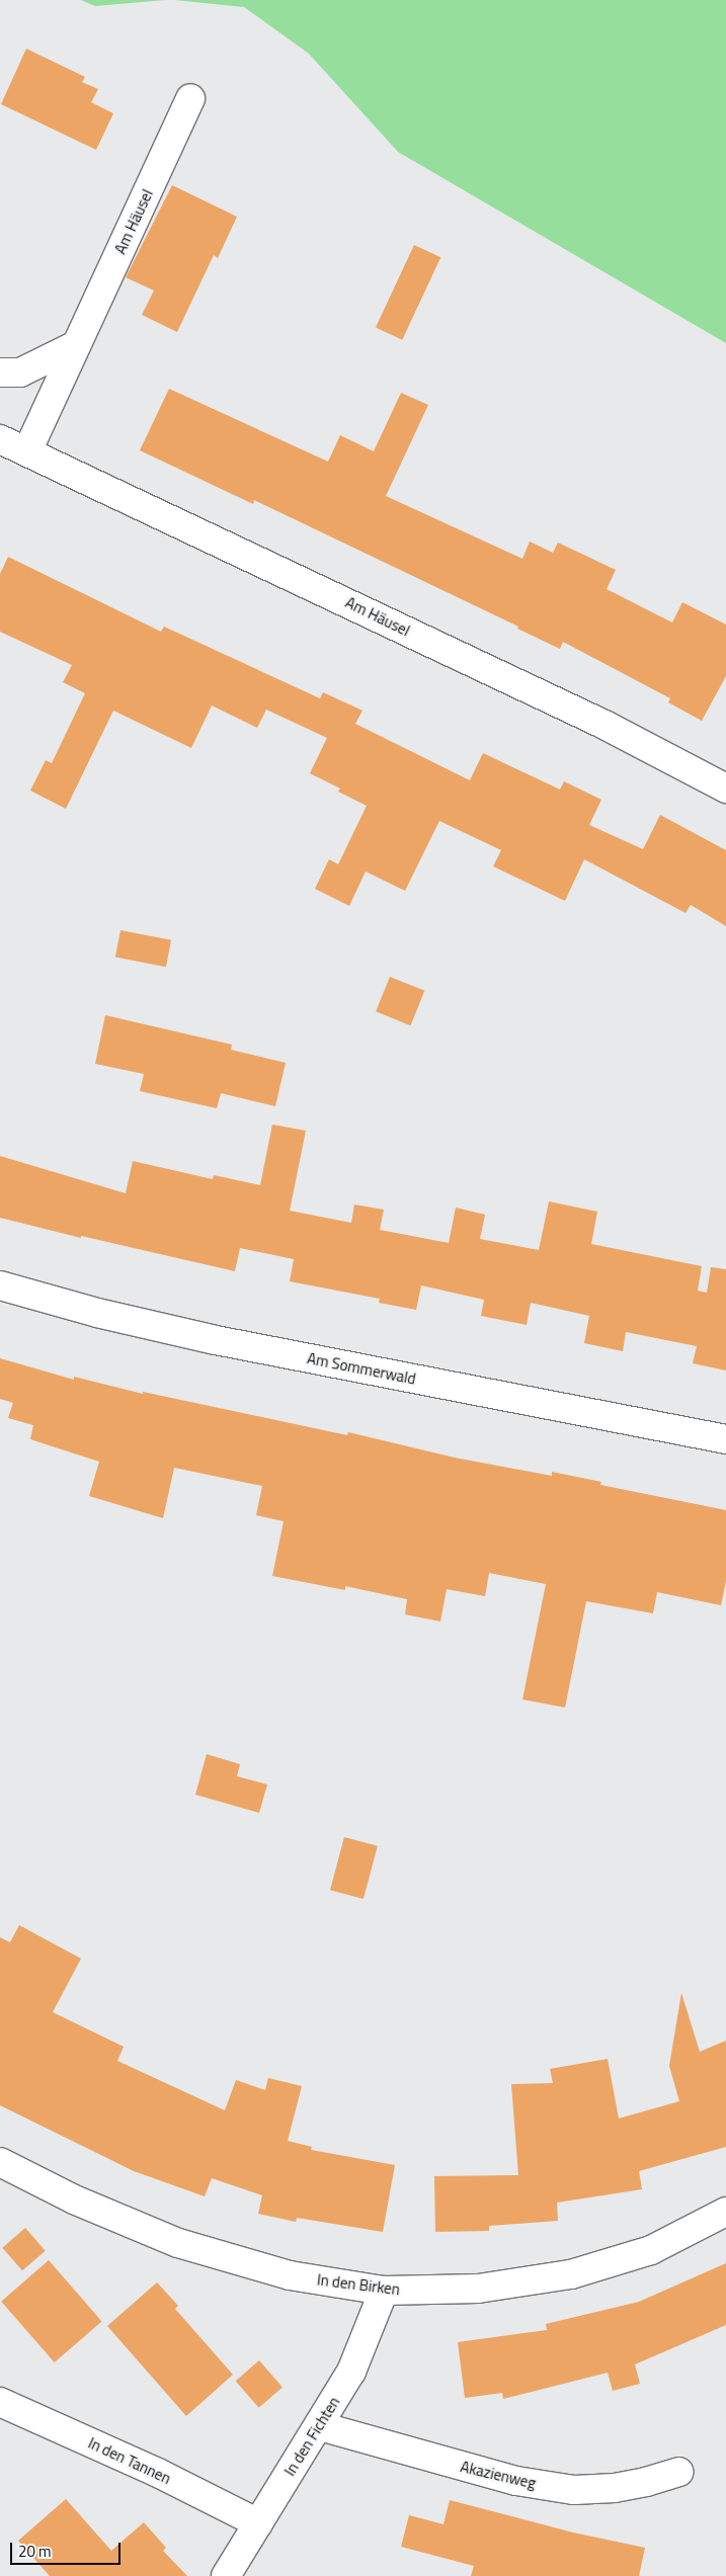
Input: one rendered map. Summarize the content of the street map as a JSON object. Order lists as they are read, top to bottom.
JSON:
{
  "streets": {
    "street": [
      "Am Häusel",
      "Am Sommerwald",
      "In den Birken",
      "In den Fichten",
      "In den Tannen",
      "Akazienweg"
    ]
  },
  "crossings": [
    ["In den Birken", "In den Fichten"],
    ["In den Fichten", "In den Tannen"],
    ["In den Fichten", "Akazienweg"]
  ],
  "scale_bar": "20 m"
}
